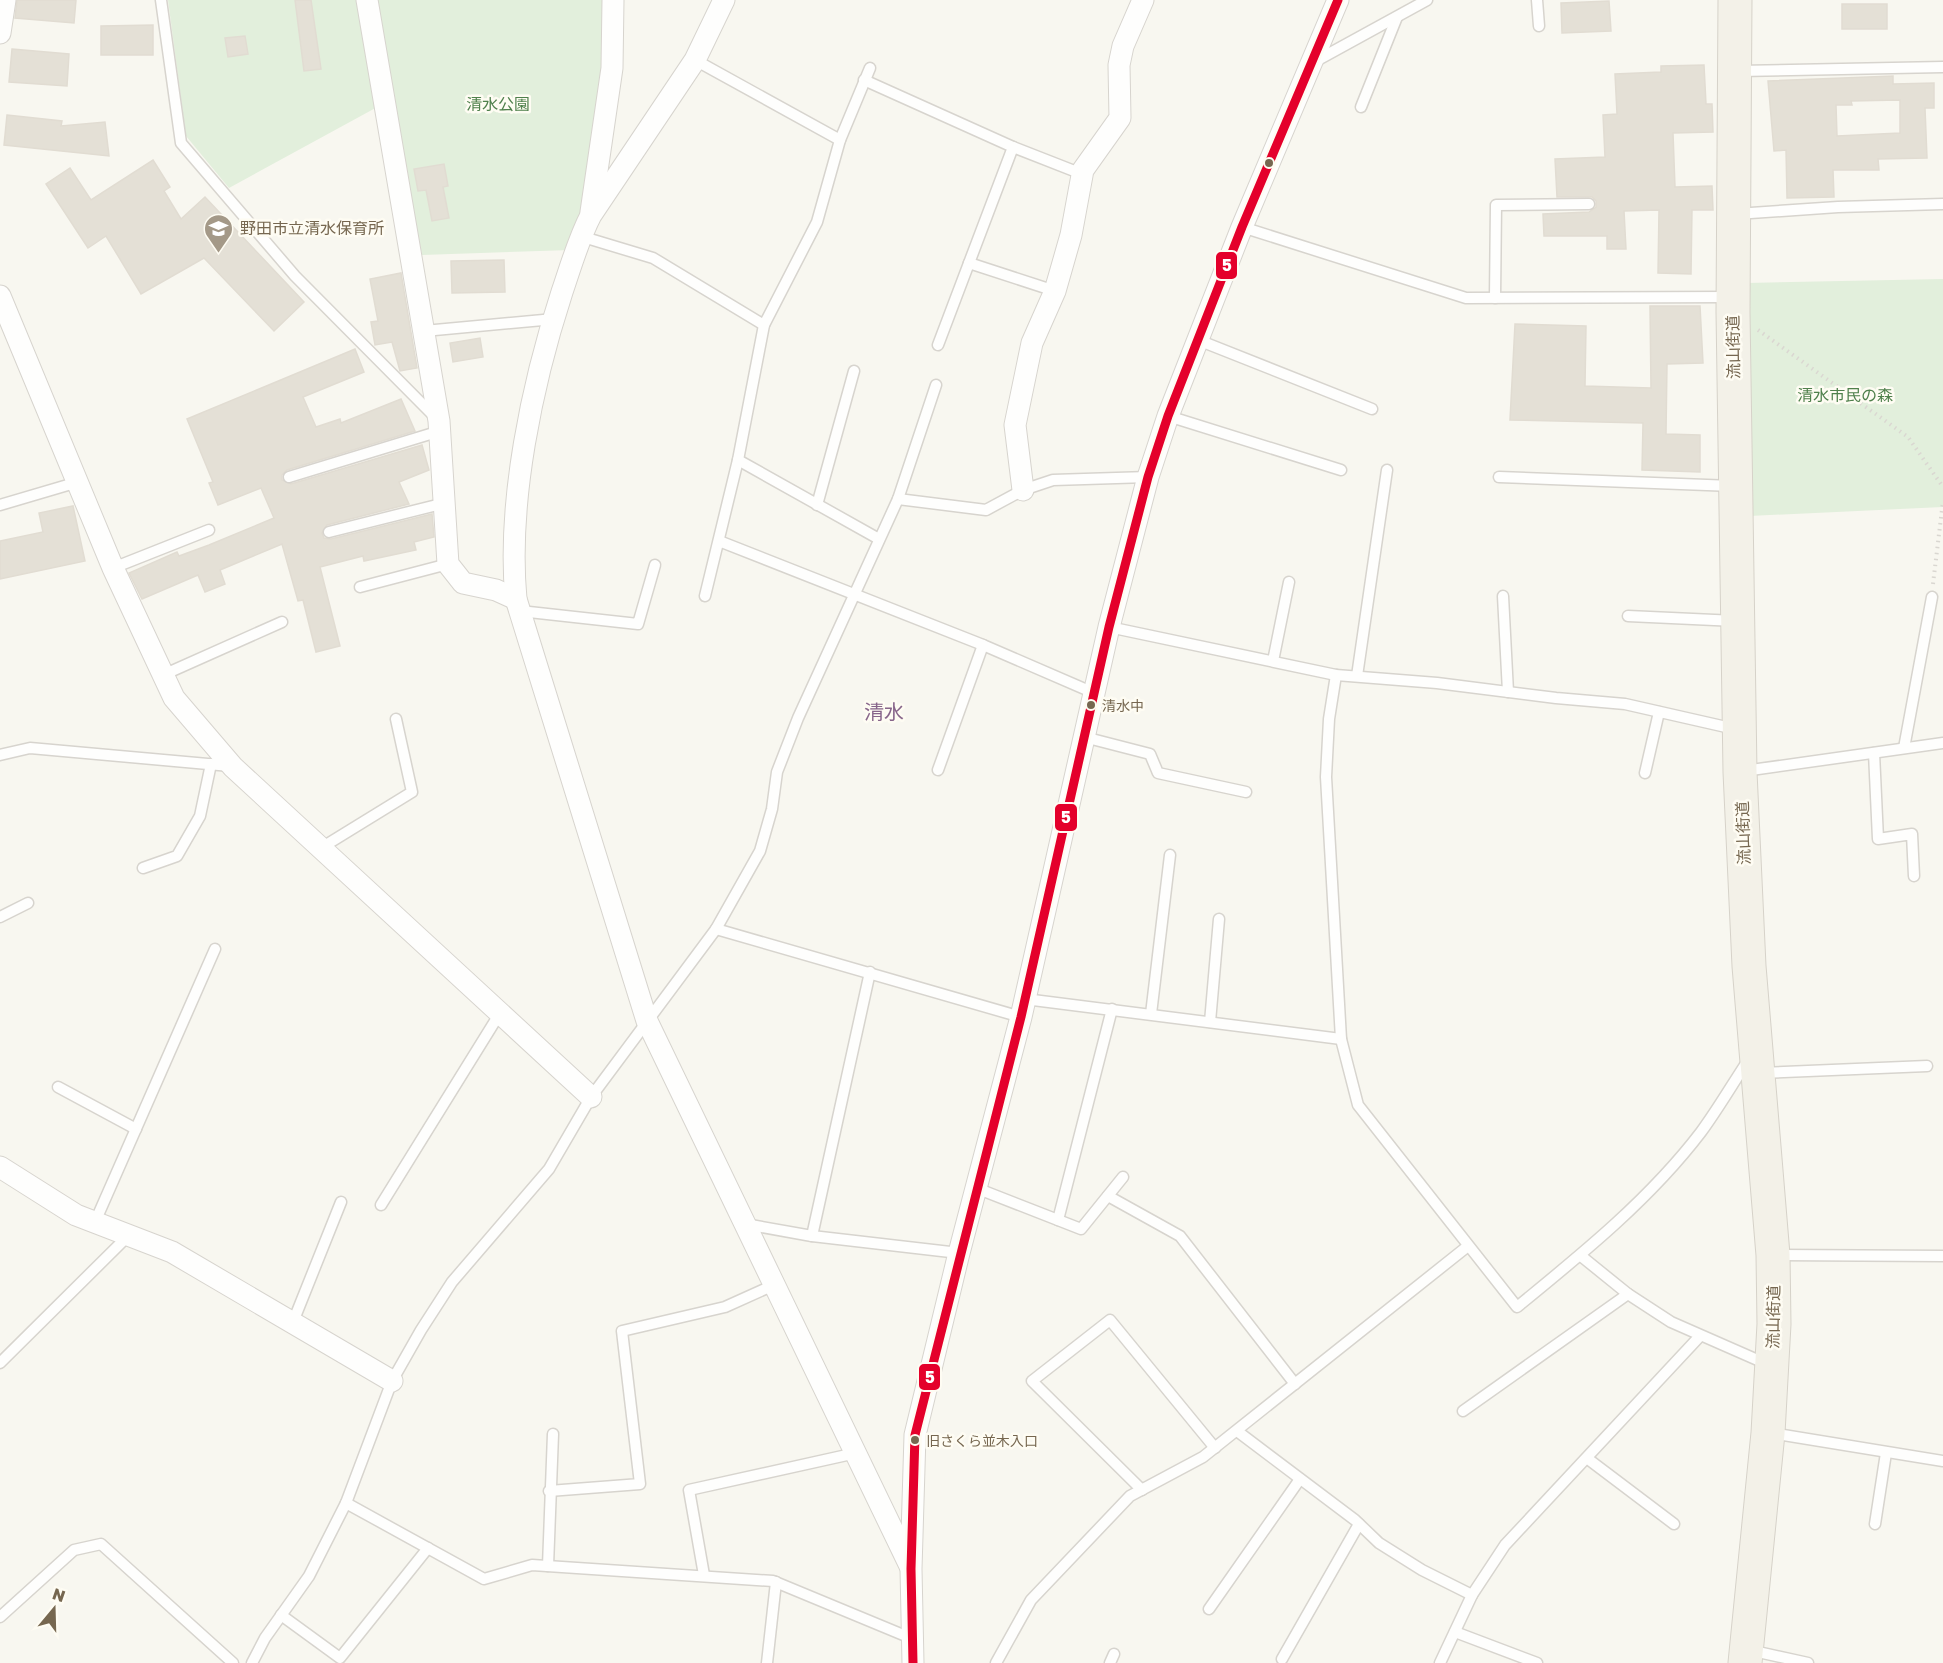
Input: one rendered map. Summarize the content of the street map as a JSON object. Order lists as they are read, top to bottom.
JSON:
{
  "streets": {
    "main road": ["流山街道"]
  },
  "districts": ["清水"],
  "parks": ["清水公園", "清水市民の森"],
  "places": {
    "school or university": ["野田市立清水保育所"],
    "other": ["清水中", "旧さくら並木入口"]
  },
  "lines": ["transit line 5"],
  "north": "top"
}
